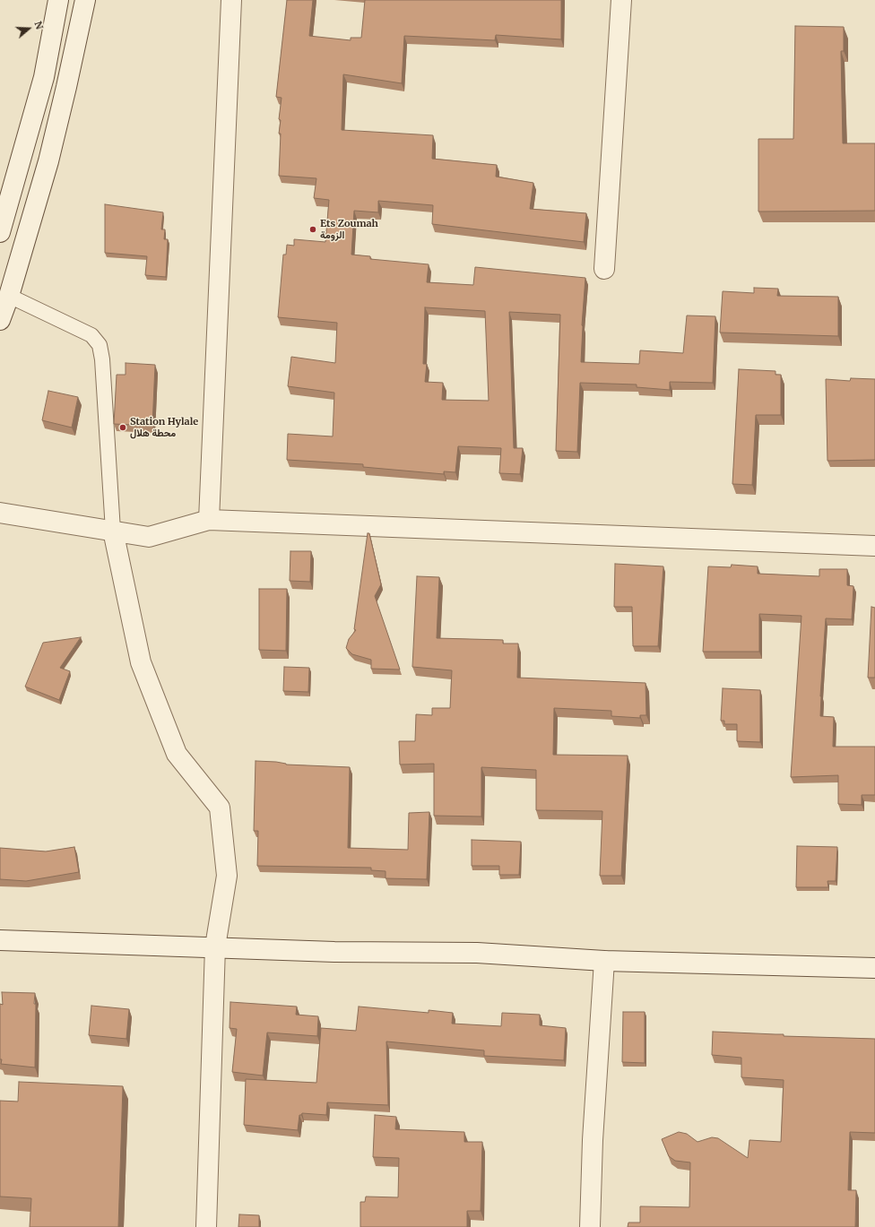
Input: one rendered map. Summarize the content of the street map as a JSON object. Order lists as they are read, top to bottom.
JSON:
{
  "places": ["Ets Zoumah الزومة", "Station Hylale محطة هلال"],
  "north": "right"
}
